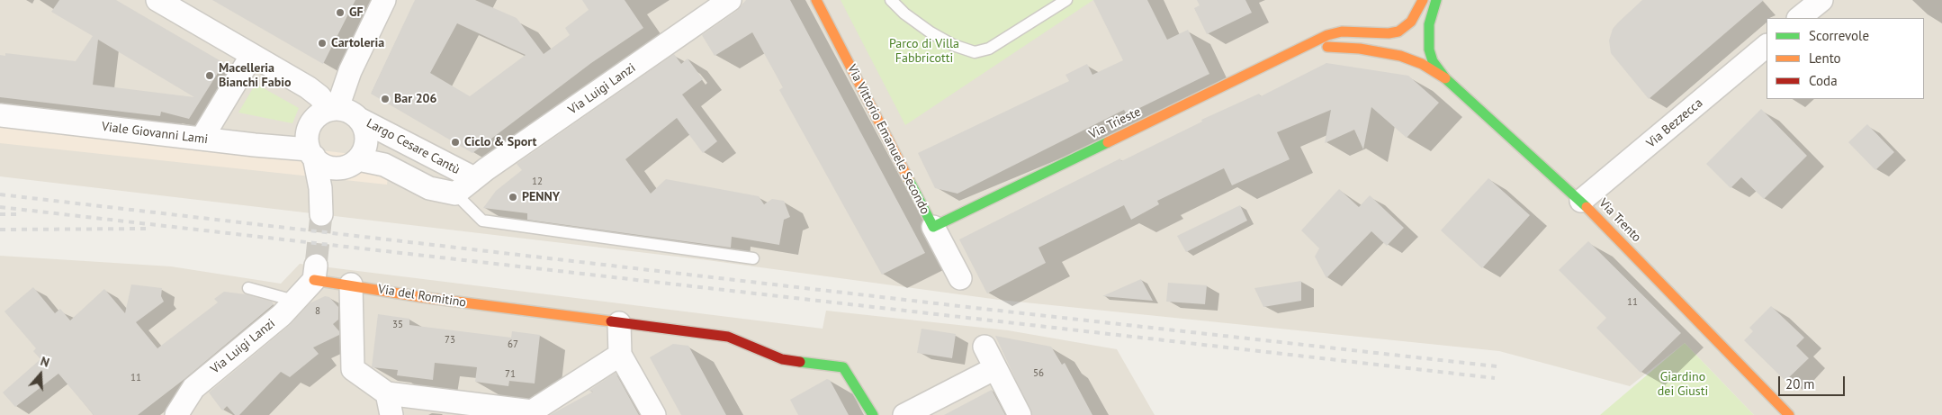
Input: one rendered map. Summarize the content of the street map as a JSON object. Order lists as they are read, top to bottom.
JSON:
{
  "streets": {
    "street": [
      "Via Luigi Lanzi",
      "Via Trieste",
      "Via Bezzecca",
      "Viale Giovanni Lami",
      "Via Vittorio Emanuele Secondo",
      "Largo Cesare Cantù",
      "Via Trento",
      "Via del Romitino"
    ]
  },
  "crossings": [
    ["Via Luigi Lanzi", "Largo Cesare Cantù"],
    ["Via Luigi Lanzi", "Via del Romitino"],
    ["Via Trieste", "Via Vittorio Emanuele Secondo"],
    ["Via Trieste", "Via Trento"],
    ["Via Bezzecca", "Via Trento"],
    ["Viale Giovanni Lami", "Largo Cesare Cantù"]
  ],
  "parks": ["Parco di Villa Fabbricotti", "Giardino dei Giusti"],
  "places": [
    "GF",
    "Cartoleria",
    "Macelleria Bianchi Fabio",
    "Bar 206",
    "Ciclo & Sport",
    "PENNY"
  ],
  "house_numbers": [
    "12",
    "11",
    "8",
    "35",
    "73",
    "67",
    "56",
    "71",
    "11"
  ],
  "legend": ["Scorrevole", "Lento", "Coda"],
  "scale_bar": "20 m",
  "north": "top"
}
